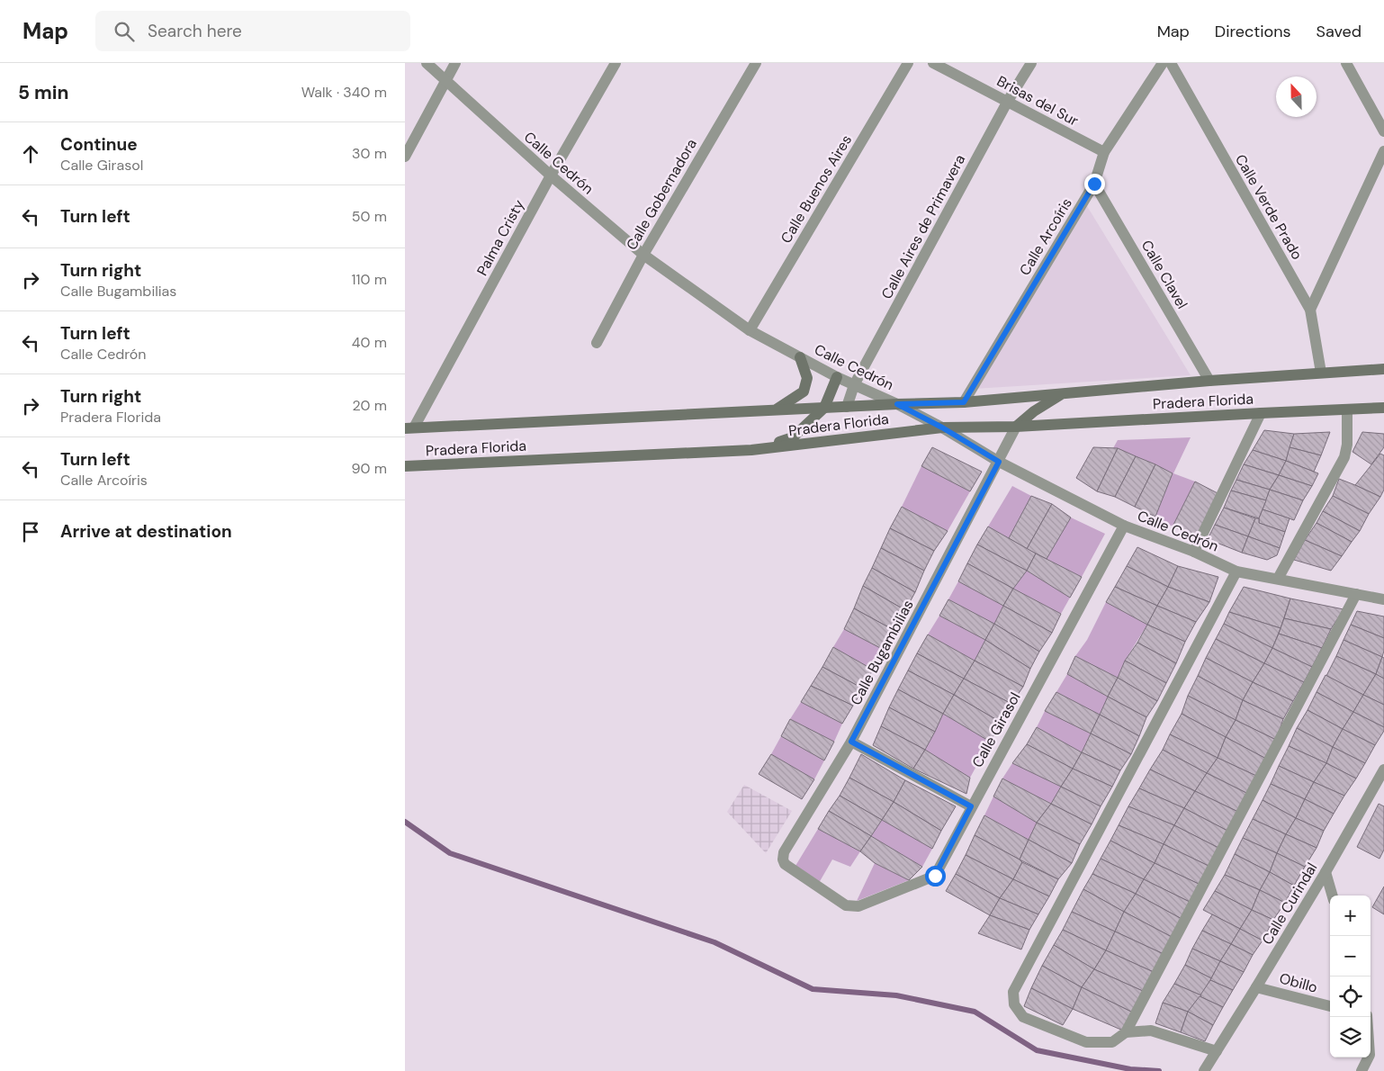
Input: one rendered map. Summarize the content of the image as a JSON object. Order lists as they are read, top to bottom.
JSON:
{
  "streets": {
    "main road": ["Pradera Florida"],
    "street": [
      "Brisas del Sur",
      "Calle Cedrón",
      "Calle Buenos Aires",
      "Calle Gobernadora",
      "Calle Verde Prado",
      "Calle Aires de Primavera",
      "Calle Arcoíris",
      "Palma Cristy",
      "Calle Clavel",
      "Calle Bugambilias",
      "Calle Girasol",
      "Calle Curindal",
      "Obillo"
    ]
  },
  "crossings": [
    ["Brisas del Sur", "Calle Aires de Primavera"],
    ["Brisas del Sur", "Calle Arcoíris"],
    ["Calle Cedrón", "Calle Buenos Aires"],
    ["Calle Cedrón", "Calle Gobernadora"],
    ["Calle Cedrón", "Calle Aires de Primavera"],
    ["Calle Cedrón", "Palma Cristy"],
    ["Calle Cedrón", "Pradera Florida"],
    ["Calle Cedrón", "Calle Bugambilias"],
    ["Calle Cedrón", "Calle Girasol"],
    ["Calle Verde Prado", "Pradera Florida"],
    ["Calle Aires de Primavera", "Pradera Florida"],
    ["Calle Arcoíris", "Calle Clavel"],
    ["Calle Arcoíris", "Pradera Florida"],
    ["Palma Cristy", "Pradera Florida"],
    ["Calle Clavel", "Pradera Florida"],
    ["Pradera Florida", "Calle Bugambilias"],
    ["Calle Bugambilias", "Calle Girasol"],
    ["Calle Curindal", "Obillo"]
  ],
  "north": "top",
  "page": {
    "header": "Map",
    "search": "Search here",
    "nav": ["Map", "Directions", "Saved"],
    "heading": ["5 min", "Walk · 340 m"],
    "list": [
      ["Continue", "Calle Girasol", "30 m"],
      ["Turn left", "50 m"],
      ["Turn right", "Calle Bugambilias", "110 m"],
      ["Turn left", "Calle Cedrón", "40 m"],
      ["Turn right", "Pradera Florida", "20 m"],
      ["Turn left", "Calle Arcoíris", "90 m"],
      "Arrive at destination"
    ],
    "map_buttons": ["+", "−"]
  }
}
